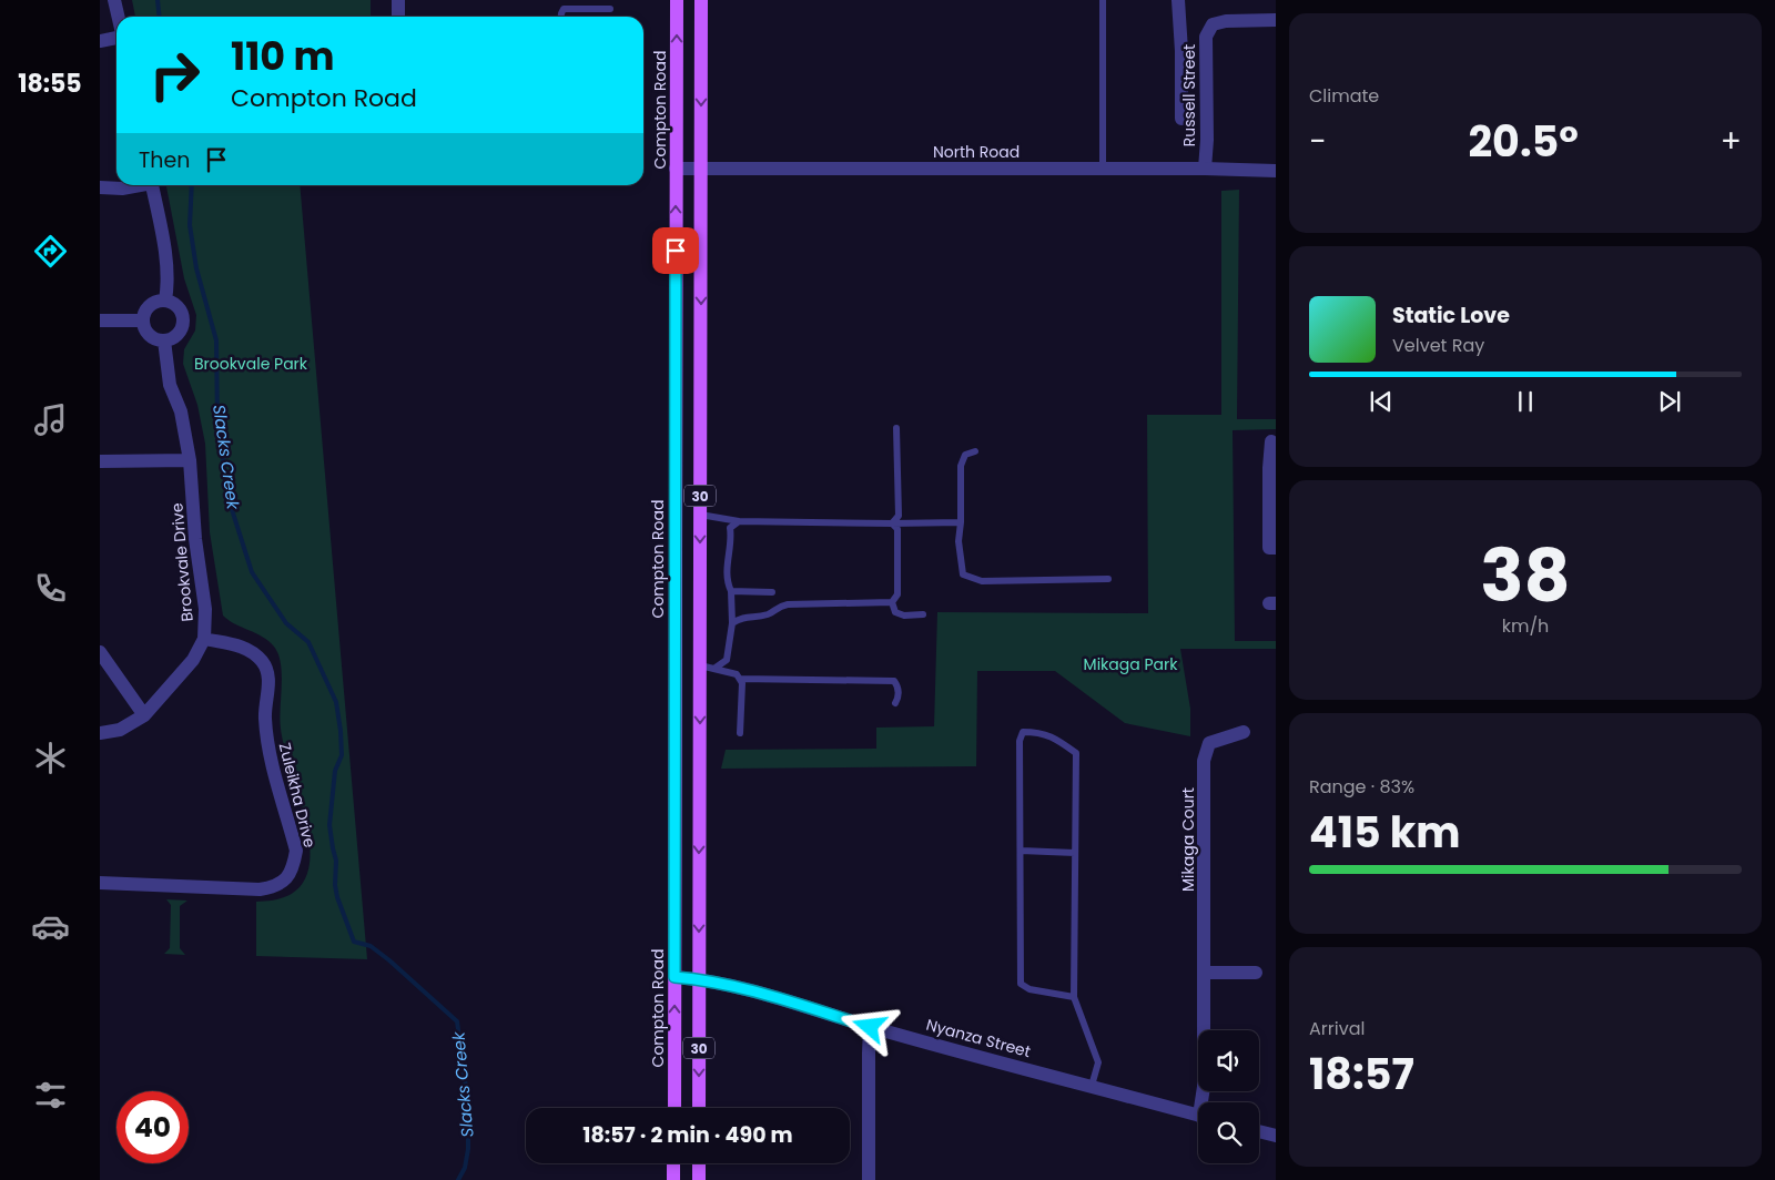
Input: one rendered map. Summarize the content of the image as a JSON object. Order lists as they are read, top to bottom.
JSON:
{
  "streets": {
    "main road": ["Compton Road", "30"],
    "street": [
      "Russell Street",
      "North Road",
      "Brookvale Drive",
      "Zuleikha Drive",
      "Mikaga Court",
      "Nyanza Street"
    ]
  },
  "crossings": [
    ["Russell Street", "North Road"],
    ["Compton Road", "North Road"],
    ["Compton Road", "Nyanza Street"],
    ["North Road", "30"],
    ["30", "Nyanza Street"],
    ["Brookvale Drive", "Zuleikha Drive"]
  ],
  "water": ["Slacks Creek"],
  "parks": ["Brookvale Park", "Mikaga Park"],
  "page": {
    "tabs": "18:55",
    "tile": [
      "Climate",
      ["38", "km/h"],
      ["Range · 83%", "415 km"],
      ["Arrival", "18:57"]
    ],
    "turn": ["110 m", "Compton Road"],
    "heat": ["−", "20.5°", "+"],
    "then": "Then",
    "song": ["Static Love", "Velvet Ray"],
    "limit": "40",
    "trip": "18:57 · 2 min · 490 m"
  }
}
